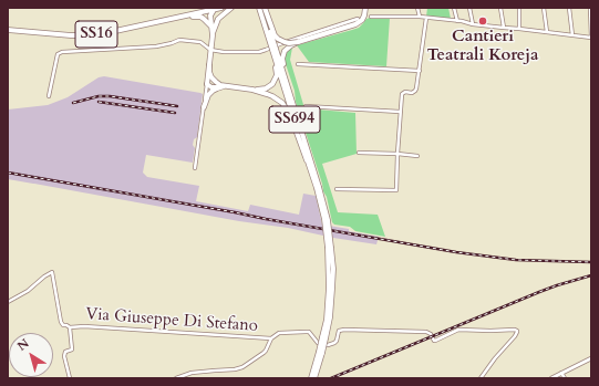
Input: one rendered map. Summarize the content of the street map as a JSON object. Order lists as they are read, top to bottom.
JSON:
{
  "streets": {
    "main road": ["SS16", "SS694"],
    "street": ["Via Giuseppe Di Stefano"]
  },
  "places": ["Cantieri Teatrali Koreja"],
  "north": "top left"
}
